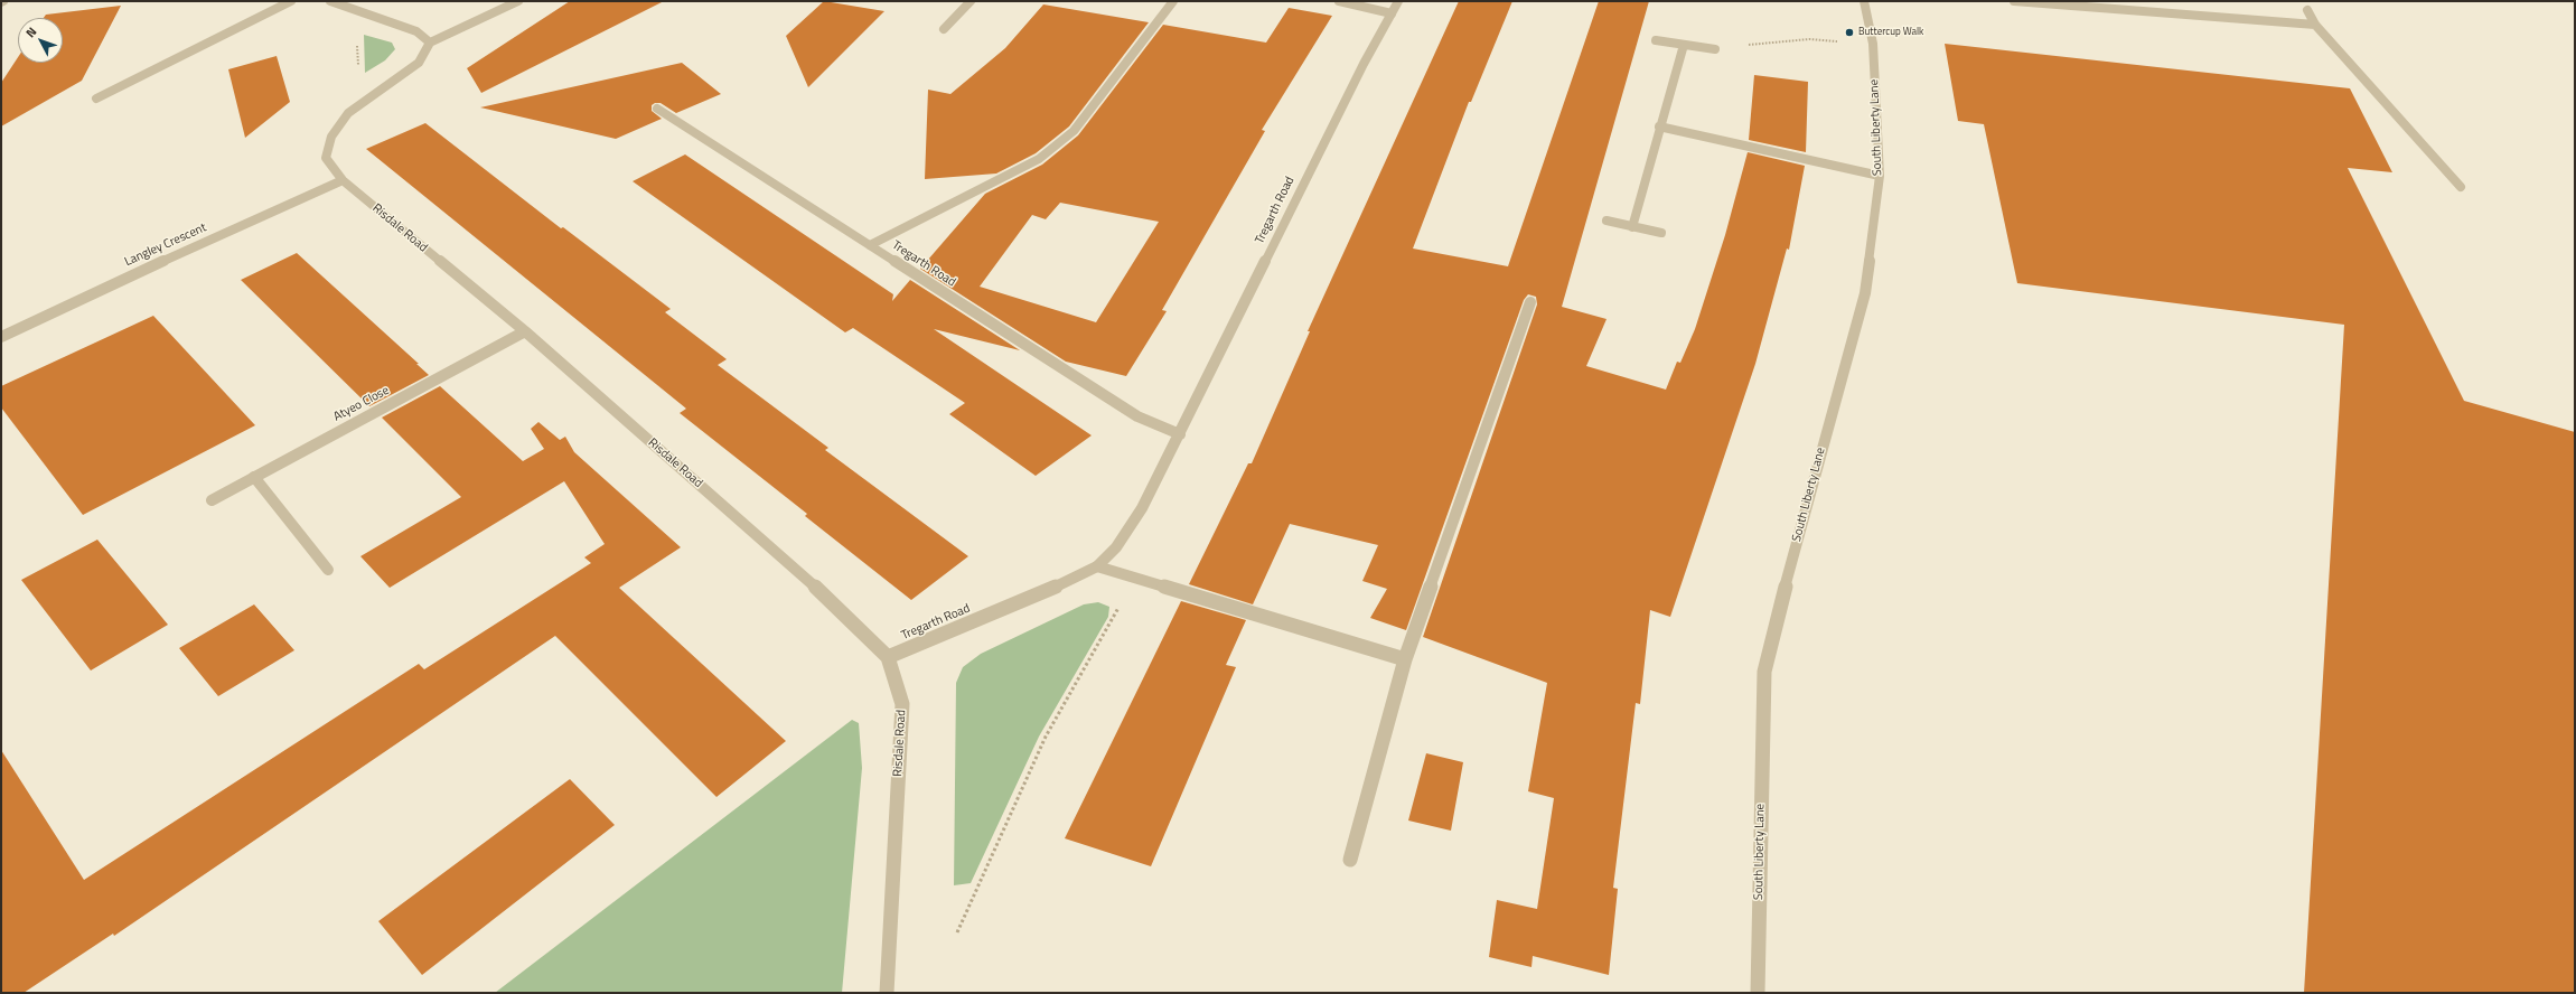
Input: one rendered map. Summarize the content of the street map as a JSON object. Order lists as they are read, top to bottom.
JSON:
{
  "streets": {
    "street": [
      "South Liberty Lane",
      "Tregarth Road",
      "Risdale Road",
      "Langley Crescent",
      "Atyeo Close"
    ]
  },
  "crossings": [
    ["Tregarth Road", "Risdale Road"],
    ["Risdale Road", "Langley Crescent"],
    ["Risdale Road", "Atyeo Close"]
  ],
  "places": ["Buttercup Walk"],
  "north": "top left"
}
